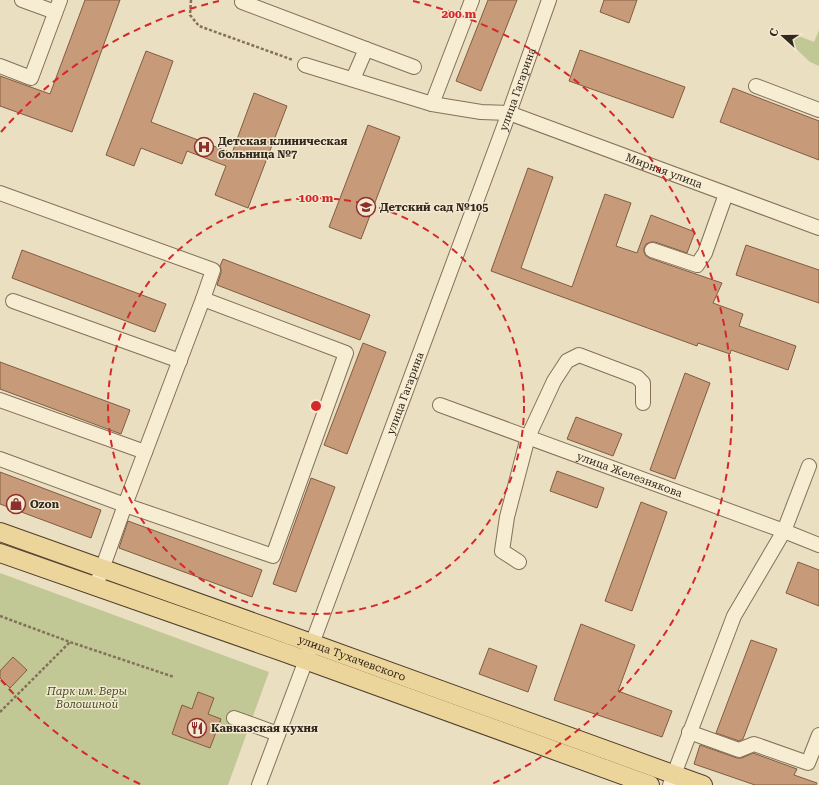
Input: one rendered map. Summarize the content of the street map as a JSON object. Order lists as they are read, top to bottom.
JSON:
{
  "streets": {
    "main road": ["улица Тухачевского"],
    "street": ["улица Гагарина", "Мирная улица", "улица Железнякова"]
  },
  "crossings": [
    ["улица Гагарина", "Мирная улица"],
    ["улица Гагарина", "улица Тухачевского"]
  ],
  "parks": ["Парк им. Веры Волошиной"],
  "places": {
    "hospital": ["Детская клиническая больница №7"],
    "school or university": ["Детский сад №105"],
    "shop": ["Ozon"],
    "restaurant": ["Кавказская кухня"]
  },
  "north": "left",
  "rings": ["200 m", "100 m"]
}
